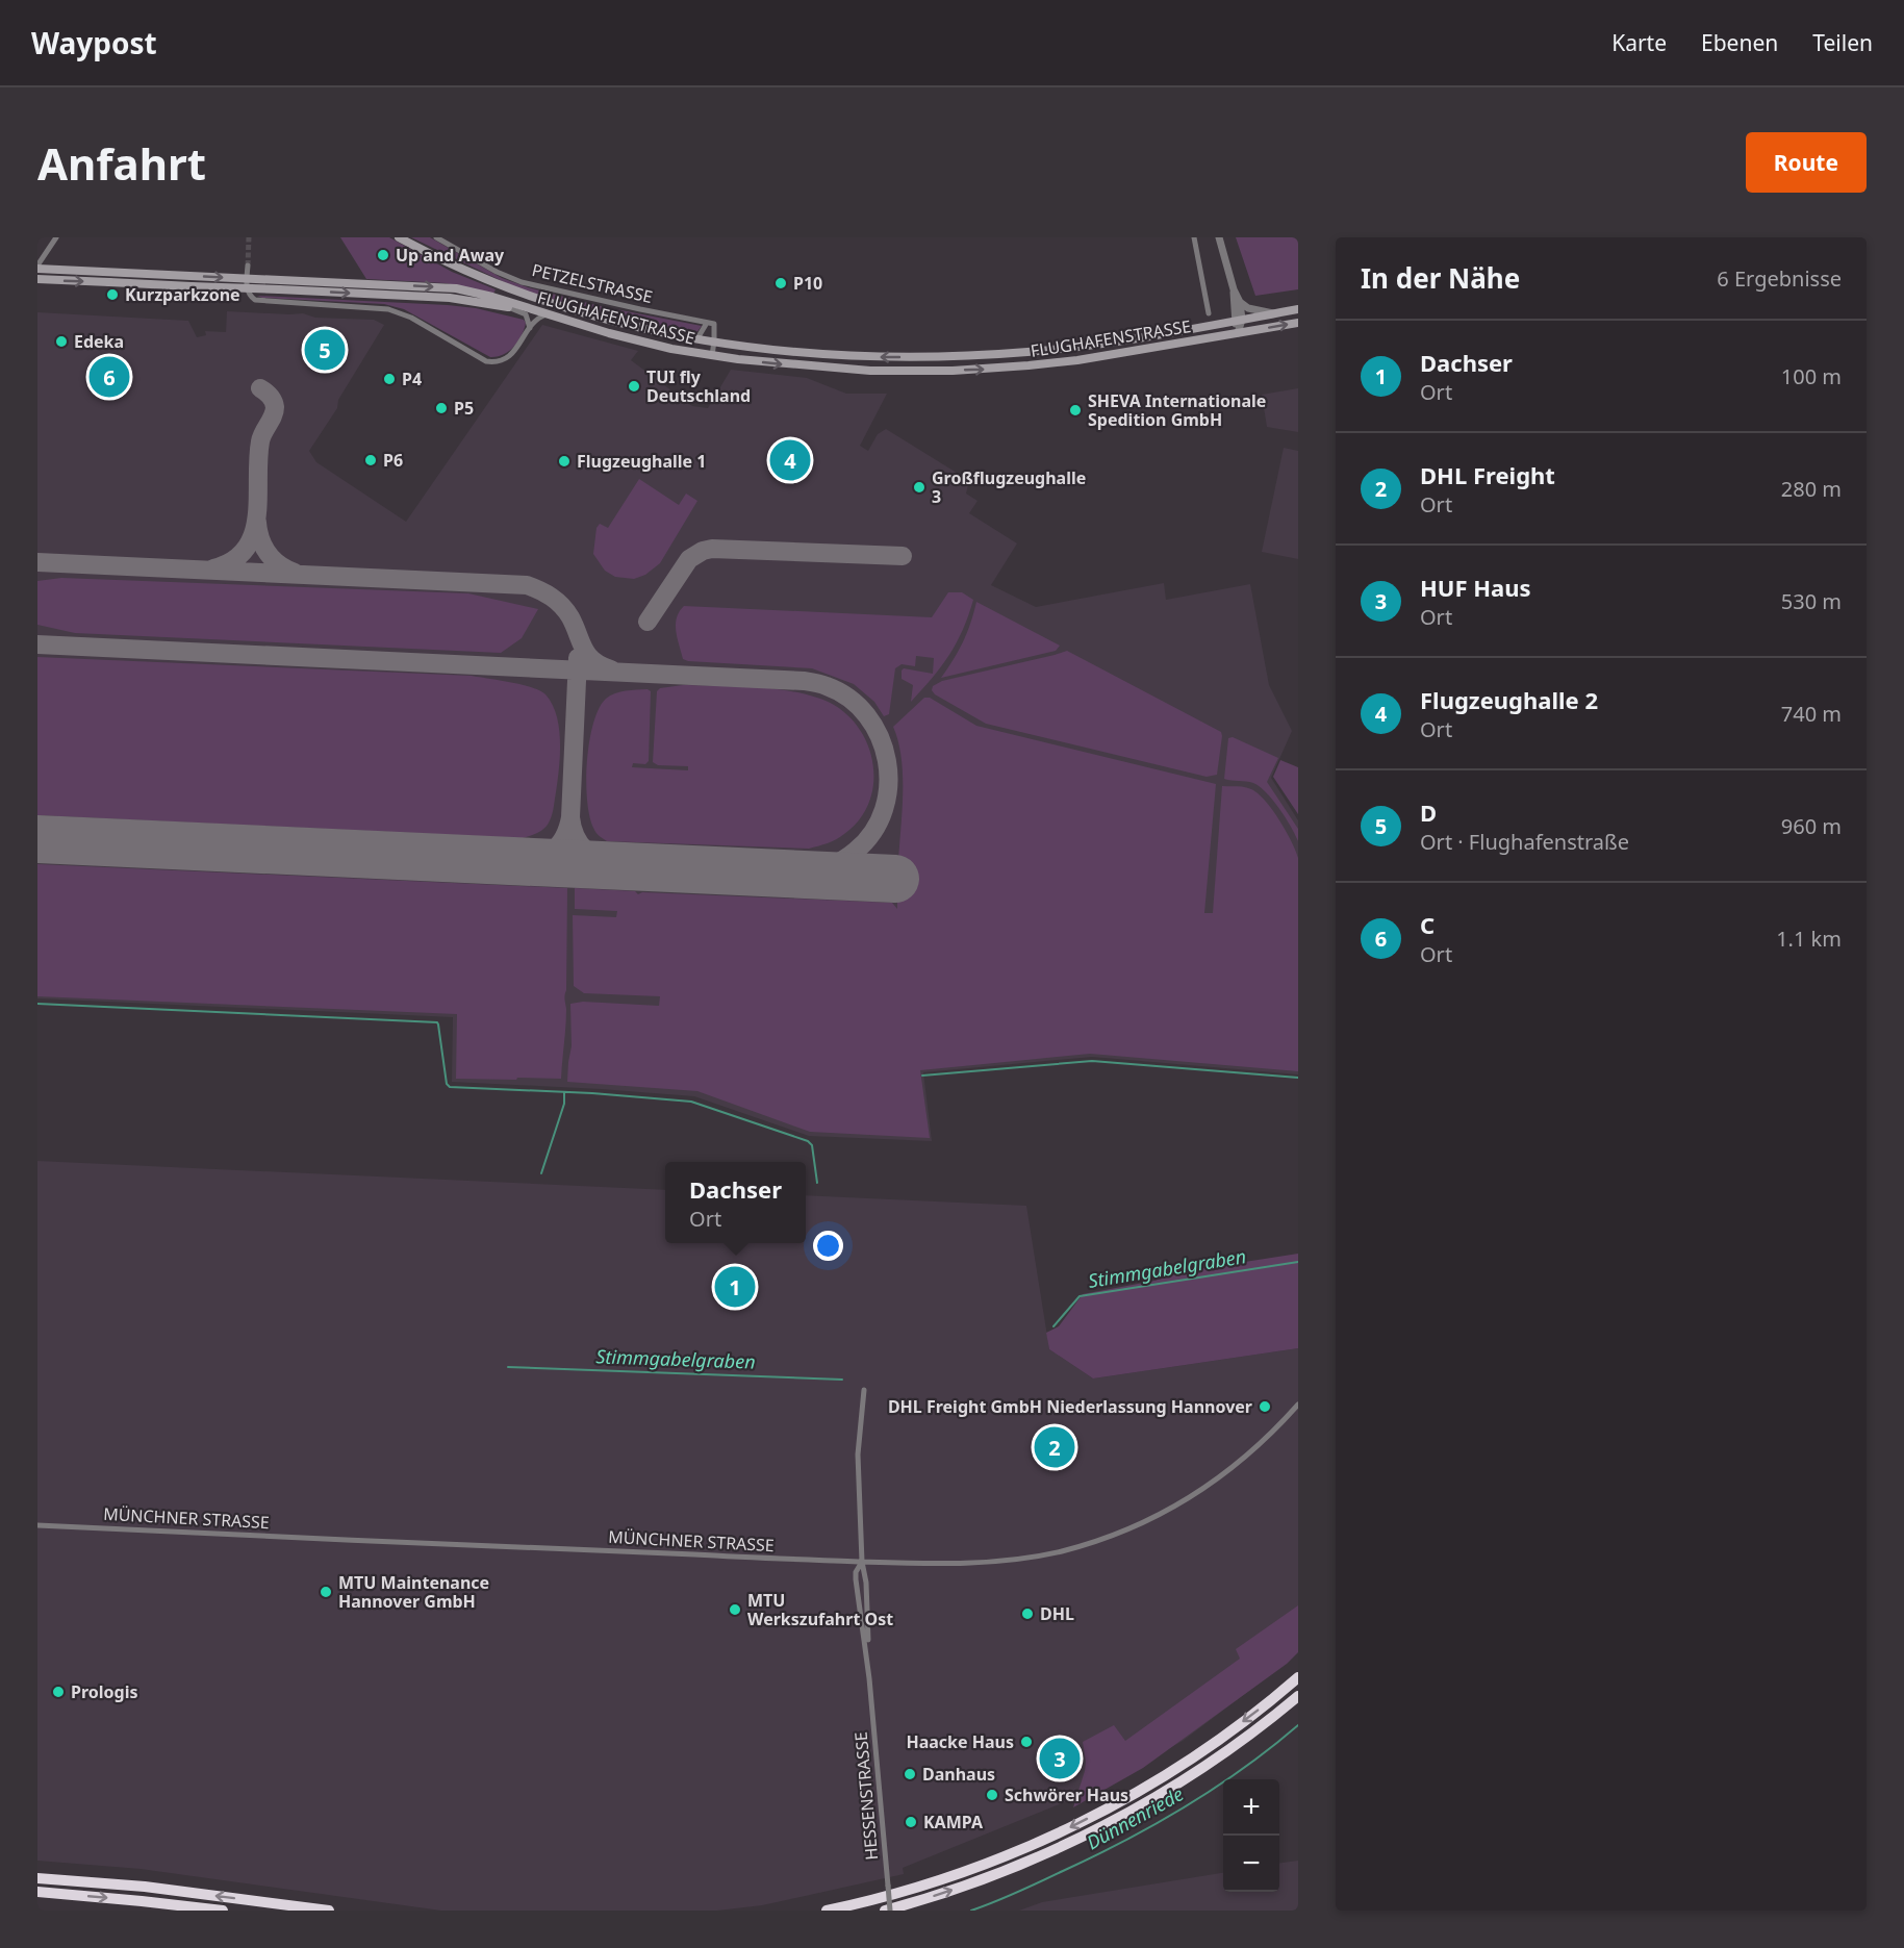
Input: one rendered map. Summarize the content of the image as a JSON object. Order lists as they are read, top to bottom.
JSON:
{
  "streets": {
    "main road": ["FLUGHAFENSTRASSE"],
    "street": ["PETZELSTRASSE", "MÜNCHNER STRASSE", "HESSENSTRASSE"]
  },
  "crossings": [
    ["MÜNCHNER STRASSE", "HESSENSTRASSE"]
  ],
  "water": ["Stimmgabelgraben", "Dünnenriede"],
  "places": [
    "Up and Away",
    "P10",
    "Kurzparkzone",
    "Edeka",
    "P4",
    "TUI fly Deutschland",
    "P5",
    "SHEVA Internationale Spedition GmbH",
    "P6",
    "Flugzeughalle 1",
    "Großflugzeughalle 3",
    "DHL Freight GmbH Niederlassung Hannover",
    "MTU Maintenance Hannover GmbH",
    "MTU Werkszufahrt Ost",
    "DHL",
    "Prologis",
    "Haacke Haus",
    "Danhaus",
    "Schwörer Haus",
    "KAMPA"
  ],
  "page": {
    "header": "Waypost",
    "nav": ["Karte", "Ebenen", "Teilen"],
    "buttons": "Route",
    "title": "Anfahrt",
    "heading": ["In der Nähe", "6 Ergebnisse"],
    "list": [
      {
        "mark": "1",
        "name": "Dachser",
        "note": "Ort",
        "value": "100 m"
      },
      {
        "mark": "2",
        "name": "DHL Freight",
        "note": "Ort",
        "value": "280 m"
      },
      {
        "mark": "3",
        "name": "HUF Haus",
        "note": "Ort",
        "value": "530 m"
      },
      {
        "mark": "4",
        "name": "Flugzeughalle 2",
        "note": "Ort",
        "value": "740 m"
      },
      {
        "mark": "5",
        "name": "D",
        "note": "Ort · Flughafenstraße",
        "value": "960 m"
      },
      {
        "mark": "6",
        "name": "C",
        "note": "Ort",
        "value": "1.1 km"
      }
    ],
    "pins": [
      "5",
      "6",
      "4",
      "1",
      "2",
      "3"
    ],
    "popup": ["Dachser", "Ort"],
    "map_buttons": ["+", "−"]
  }
}
